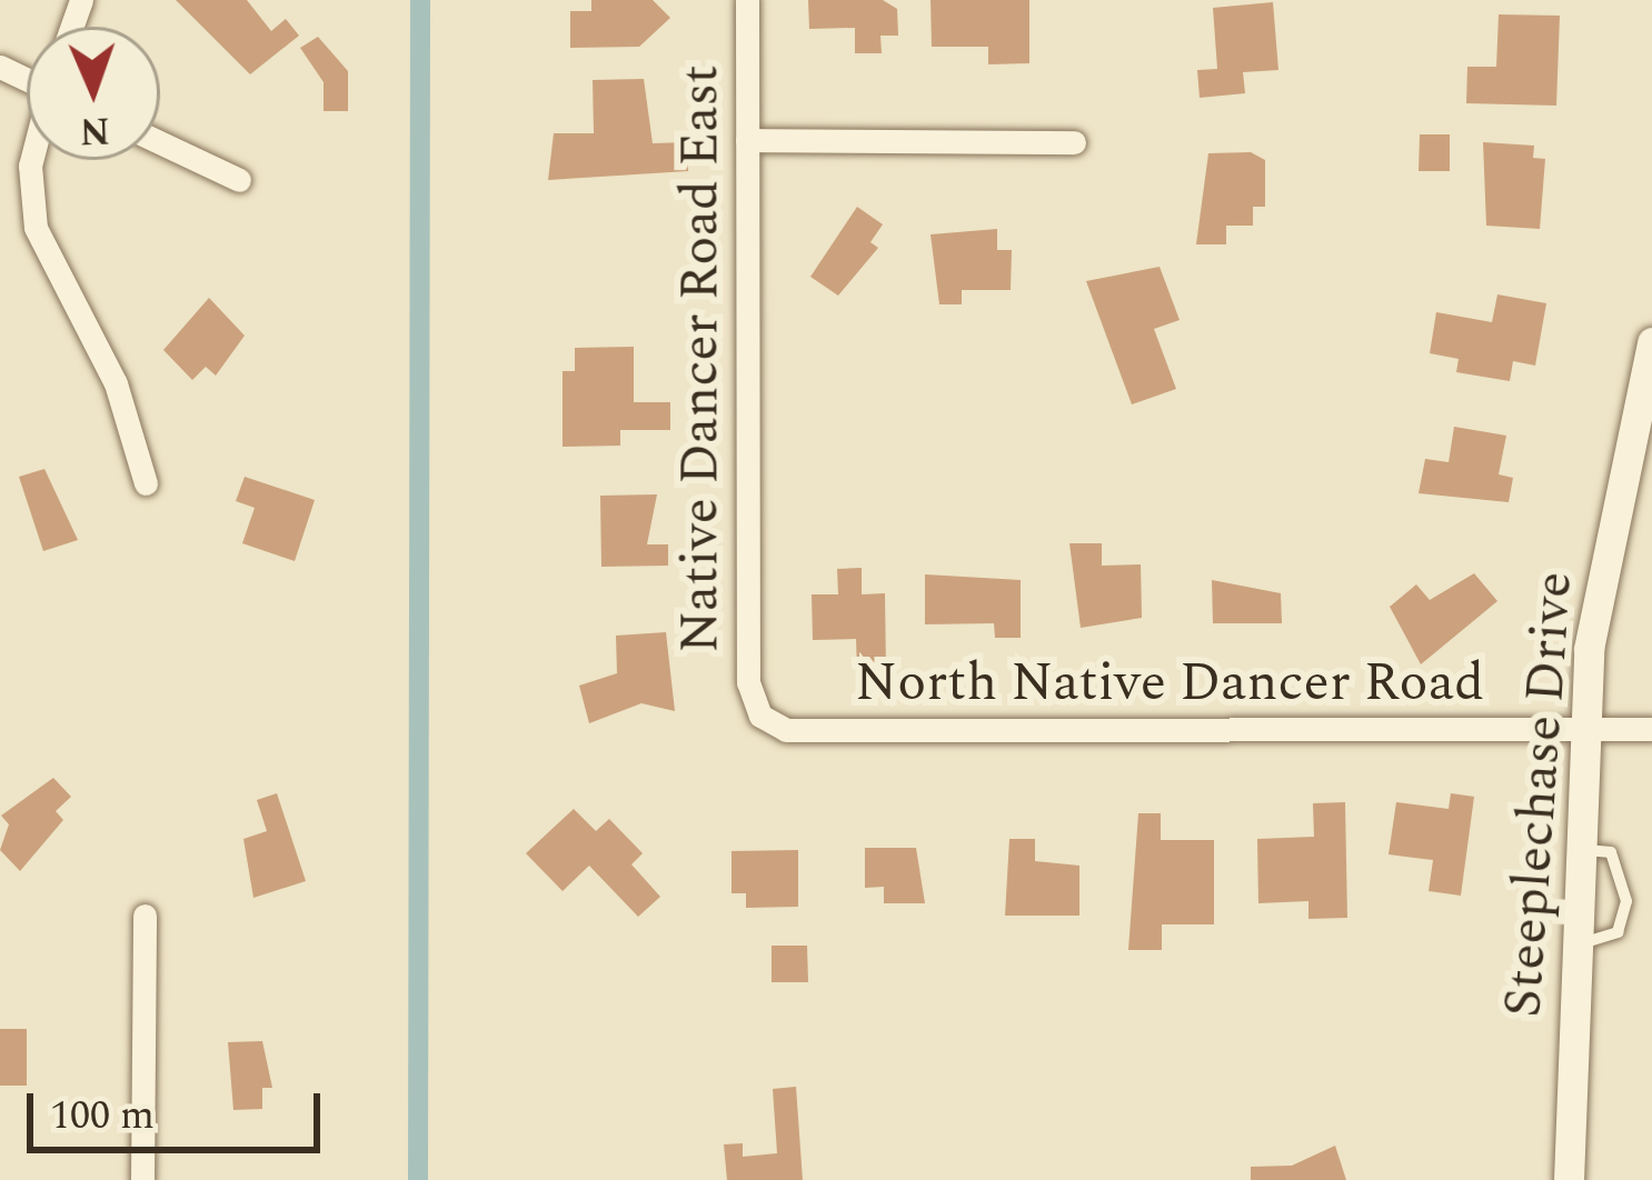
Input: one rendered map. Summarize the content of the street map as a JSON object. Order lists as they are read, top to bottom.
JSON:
{
  "streets": {
    "street": ["Native Dancer Road East", "North Native Dancer Road", "Steeplechase Drive"]
  },
  "crossings": [
    ["Native Dancer Road East", "North Native Dancer Road"],
    ["North Native Dancer Road", "Steeplechase Drive"]
  ],
  "scale_bar": "100 m",
  "north": "bottom"
}
